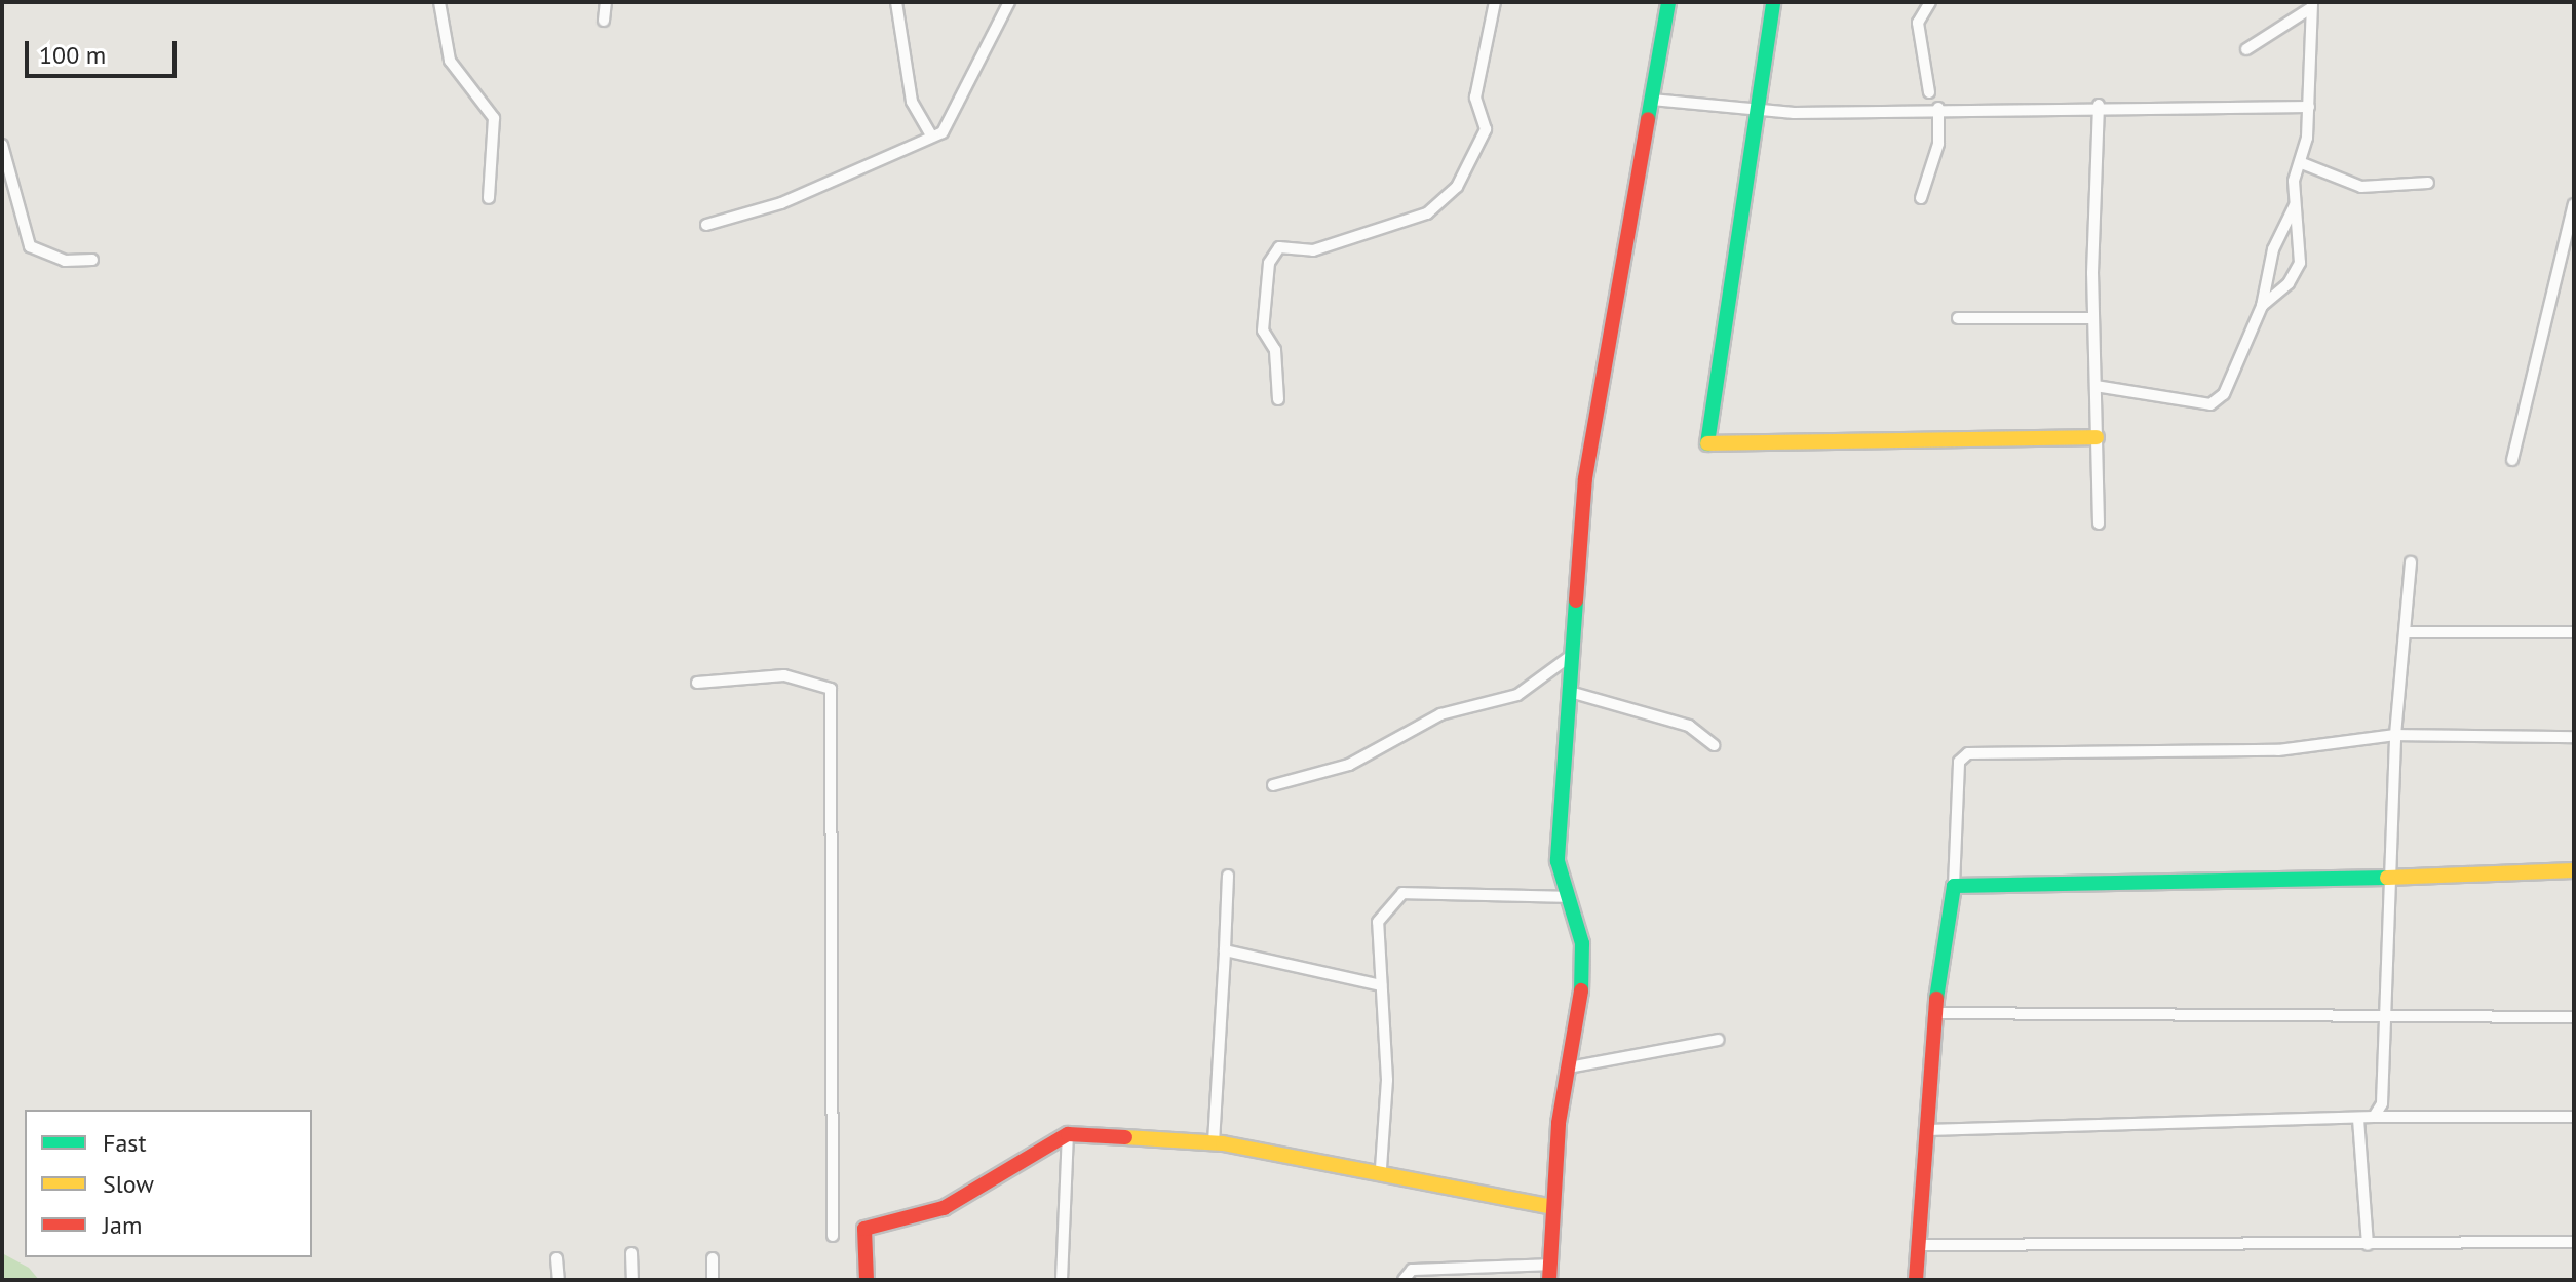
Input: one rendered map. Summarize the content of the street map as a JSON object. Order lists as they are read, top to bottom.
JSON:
{
  "legend": ["Fast", "Slow", "Jam"],
  "scale_bar": "100 m"
}
